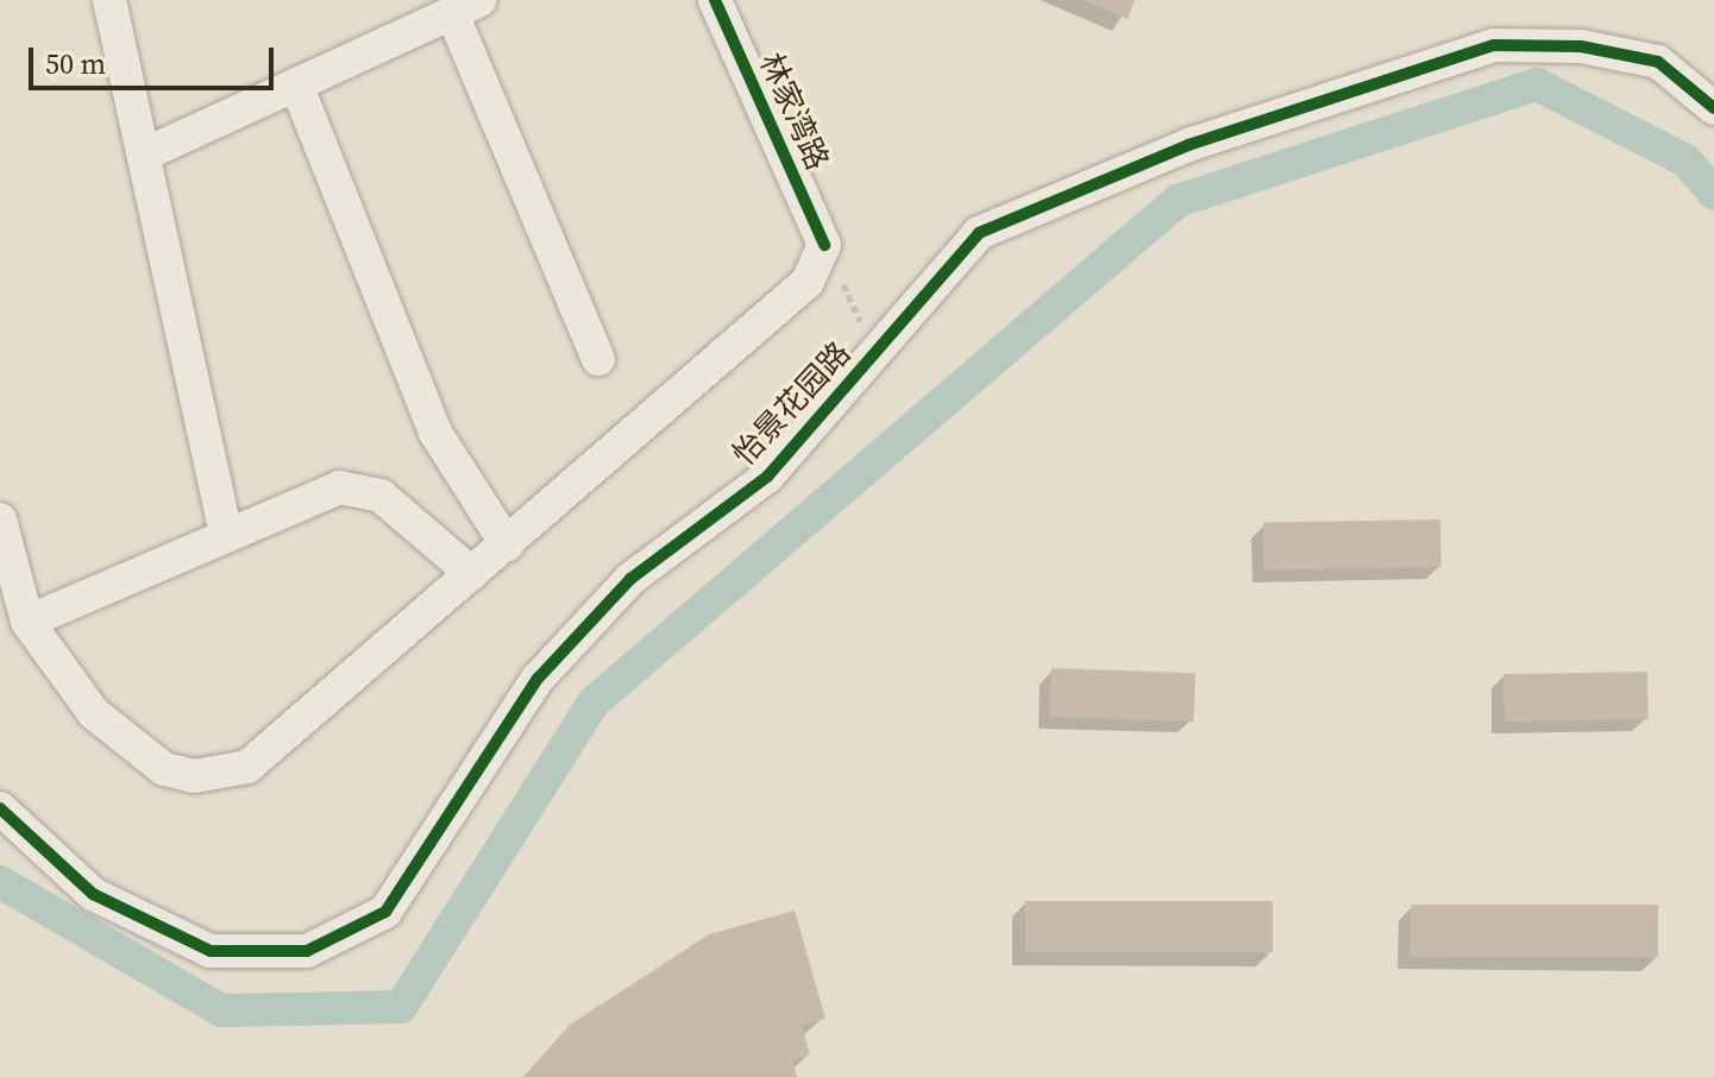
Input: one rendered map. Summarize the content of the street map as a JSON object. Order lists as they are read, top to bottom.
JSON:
{
  "streets": {
    "street": ["林家湾路", "怡景花园路"]
  },
  "scale_bar": "50 m"
}
